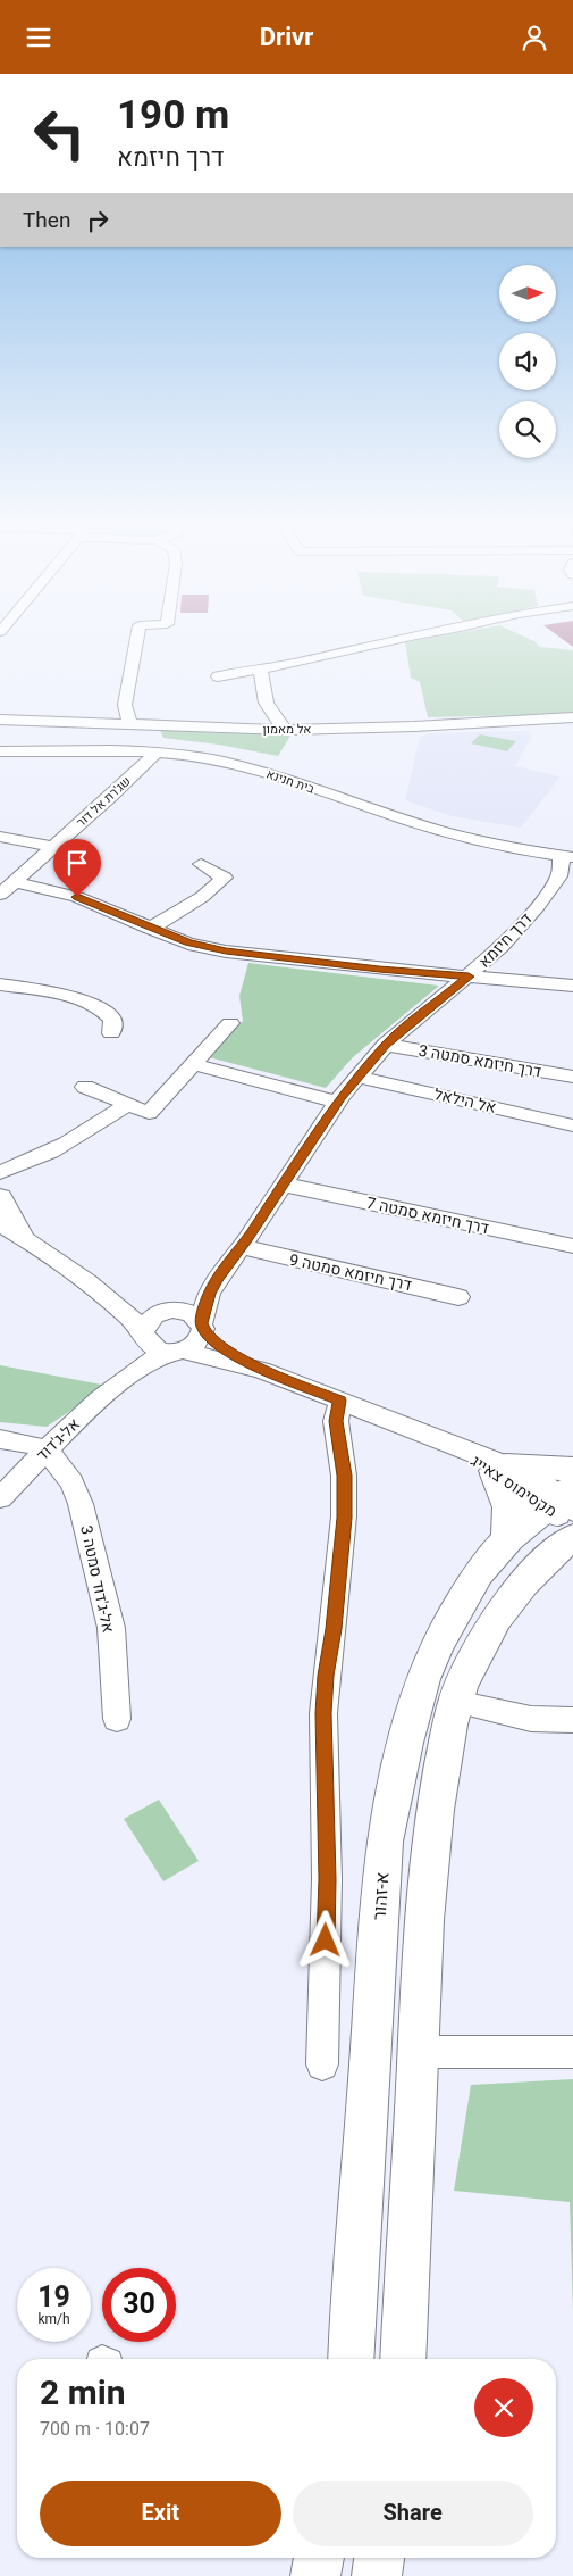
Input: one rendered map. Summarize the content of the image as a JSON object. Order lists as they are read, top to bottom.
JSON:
{
  "streets": {
    "main road": ["א-זהור"],
    "street": [
      "אל מאמון",
      "בית חנינא",
      "שג'רת אל דור",
      "דרך חיזמא",
      "דרך חיזמא סמטה 3",
      "אל הילאל",
      "דרך חיזמא סמטה 7",
      "דרך חיזמא סמטה 9",
      "אל-ג'דוד",
      "מקסימוס צאייג",
      "אל-ג'דוד סמטה 3"
    ]
  },
  "crossings": [
    ["בית חנינא", "שג'רת אל דור"],
    ["בית חנינא", "דרך חיזמא"],
    ["דרך חיזמא", "דרך חיזמא סמטה 3"],
    ["דרך חיזמא", "אל הילאל"],
    ["דרך חיזמא", "דרך חיזמא סמטה 7"],
    ["דרך חיזמא", "דרך חיזמא סמטה 9"],
    ["דרך חיזמא", "אל-ג'דוד"],
    ["אל-ג'דוד", "אל-ג'דוד סמטה 3"],
    ["מקסימוס צאייג", "א-זהור"]
  ],
  "north": "right",
  "page": {
    "header": "Drivr",
    "turn": ["190 m", "דרך חיזמא"],
    "then": "Then",
    "speed": "19 km/h",
    "limit": "30",
    "heading": ["2 min", "700 m · 10:07"],
    "buttons": ["Exit", "Share"]
  }
}
